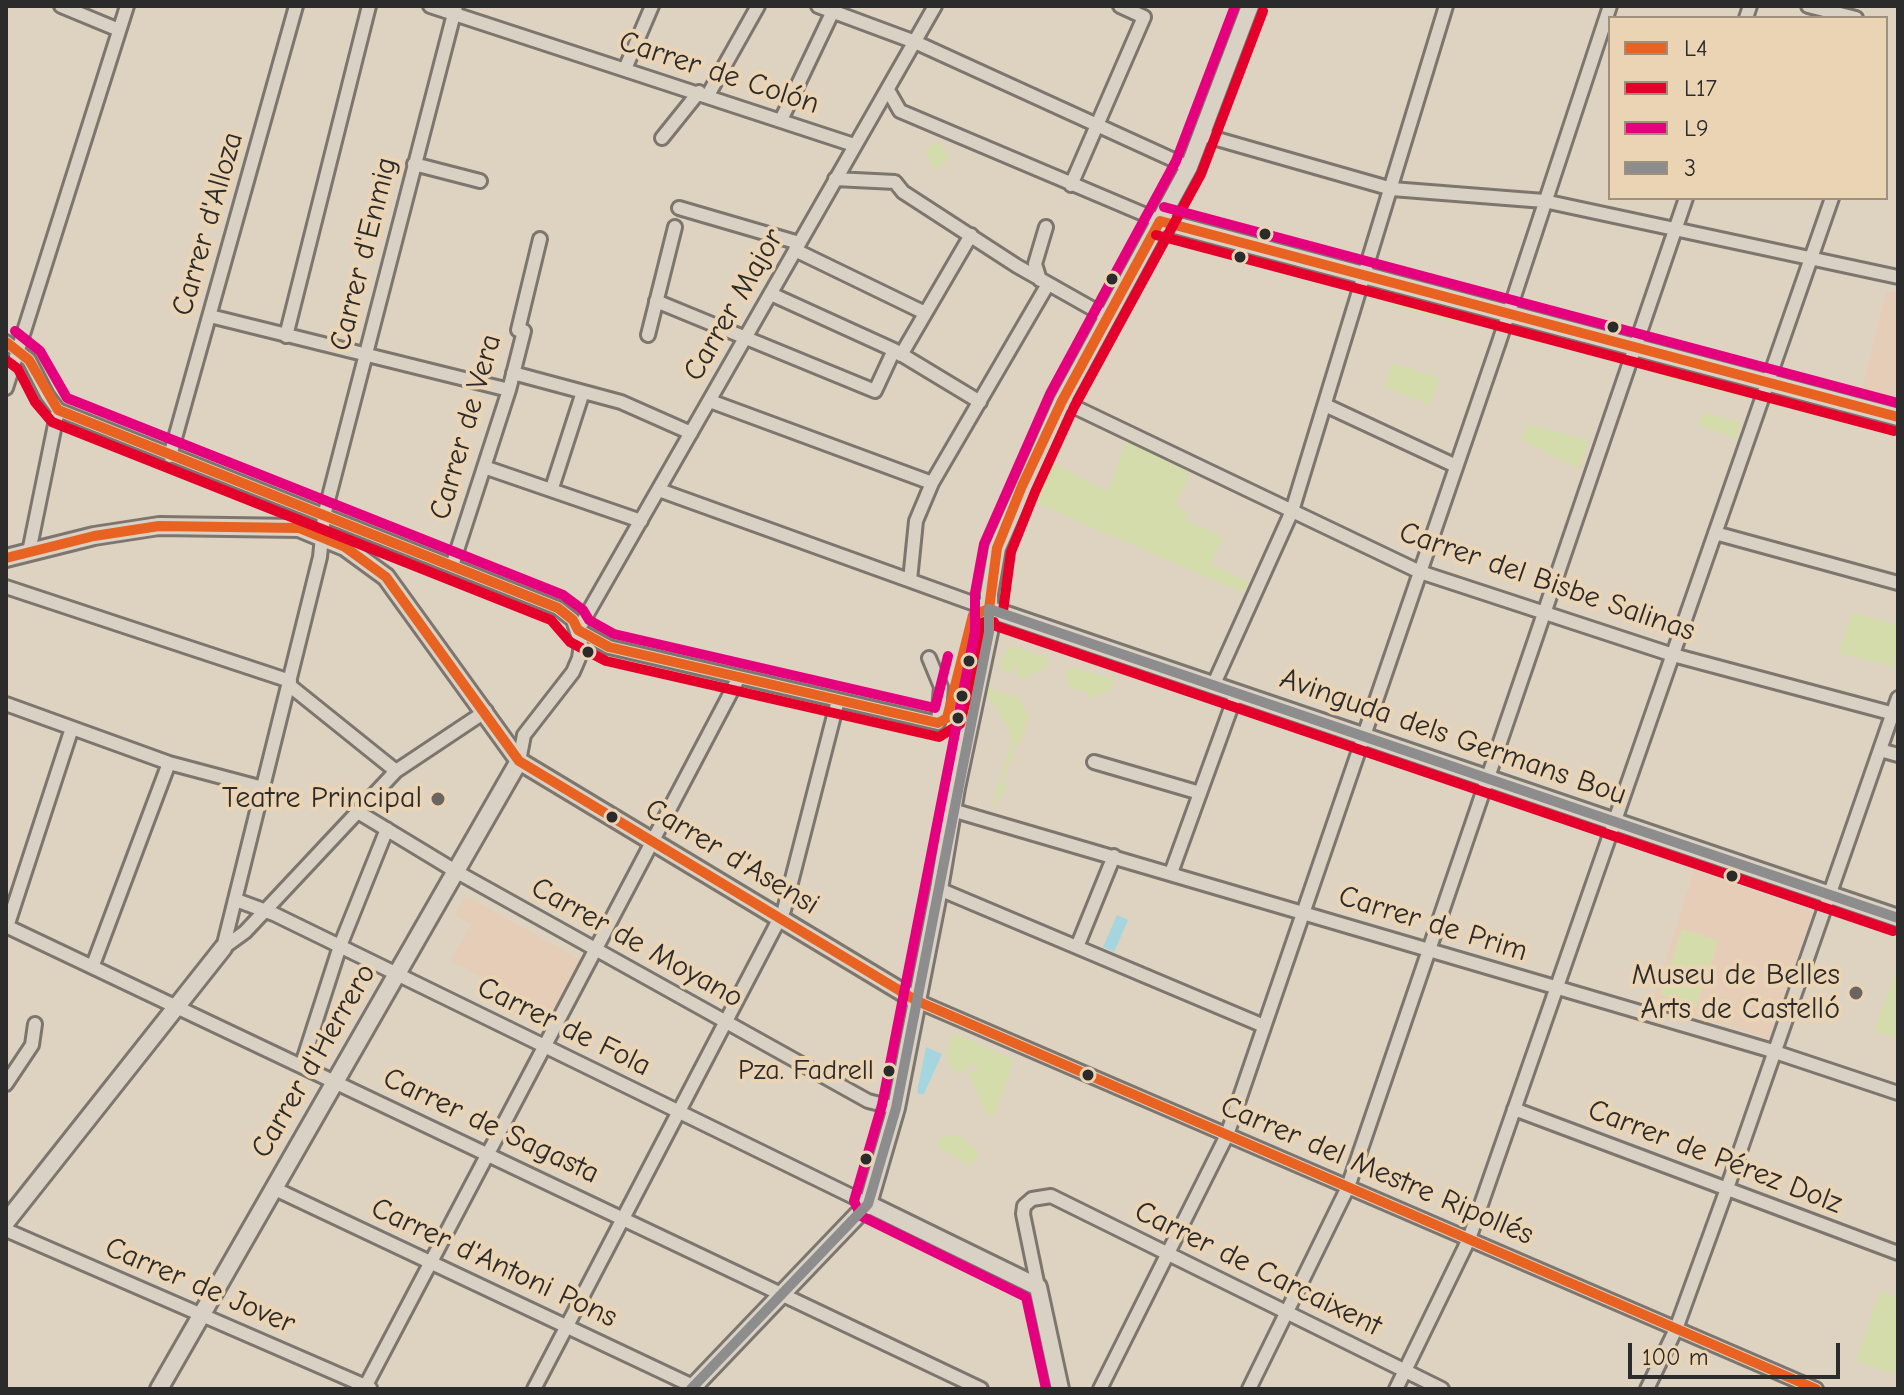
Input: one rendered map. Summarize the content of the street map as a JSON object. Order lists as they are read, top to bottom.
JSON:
{
  "streets": {
    "street": [
      "Carrer de Colón",
      "Carrer d'Alloza",
      "Carrer d'Enmig",
      "Carrer Major",
      "Carrer de Vera",
      "Carrer del Bisbe Salinas",
      "Avinguda dels Germans Bou",
      "Carrer d'Asensi",
      "Carrer de Prim",
      "Carrer de Moyano",
      "Carrer de Fola",
      "Carrer d'Herrero",
      "Carrer de Sagasta",
      "Carrer de Pérez Dolz",
      "Carrer del Mestre Ripollés",
      "Carrer d'Antoni Pons",
      "Carrer de Carcaixent",
      "Carrer de Jover"
    ]
  },
  "crossings": [
    ["Carrer de Colón", "Carrer d'Enmig"],
    ["Carrer de Colón", "Carrer Major"],
    ["Carrer d'Enmig", "Carrer de Fola"],
    ["Carrer d'Asensi", "Carrer d'Herrero"],
    ["Carrer d'Asensi", "Carrer del Mestre Ripollés"],
    ["Carrer de Moyano", "Carrer d'Herrero"],
    ["Carrer de Fola", "Carrer d'Herrero"],
    ["Carrer d'Herrero", "Carrer de Sagasta"],
    ["Carrer d'Herrero", "Carrer d'Antoni Pons"],
    ["Carrer d'Herrero", "Carrer de Jover"]
  ],
  "places": ["Teatre Principal", "Museu de Belles Arts de Castelló", "Pza. Fadrell"],
  "lines": [
    "transit line L9",
    "transit line L17",
    "transit line L4",
    "transit line 3"
  ],
  "legend": [
    "L4",
    "L17",
    "L9",
    "3"
  ],
  "scale_bar": "100 m"
}
